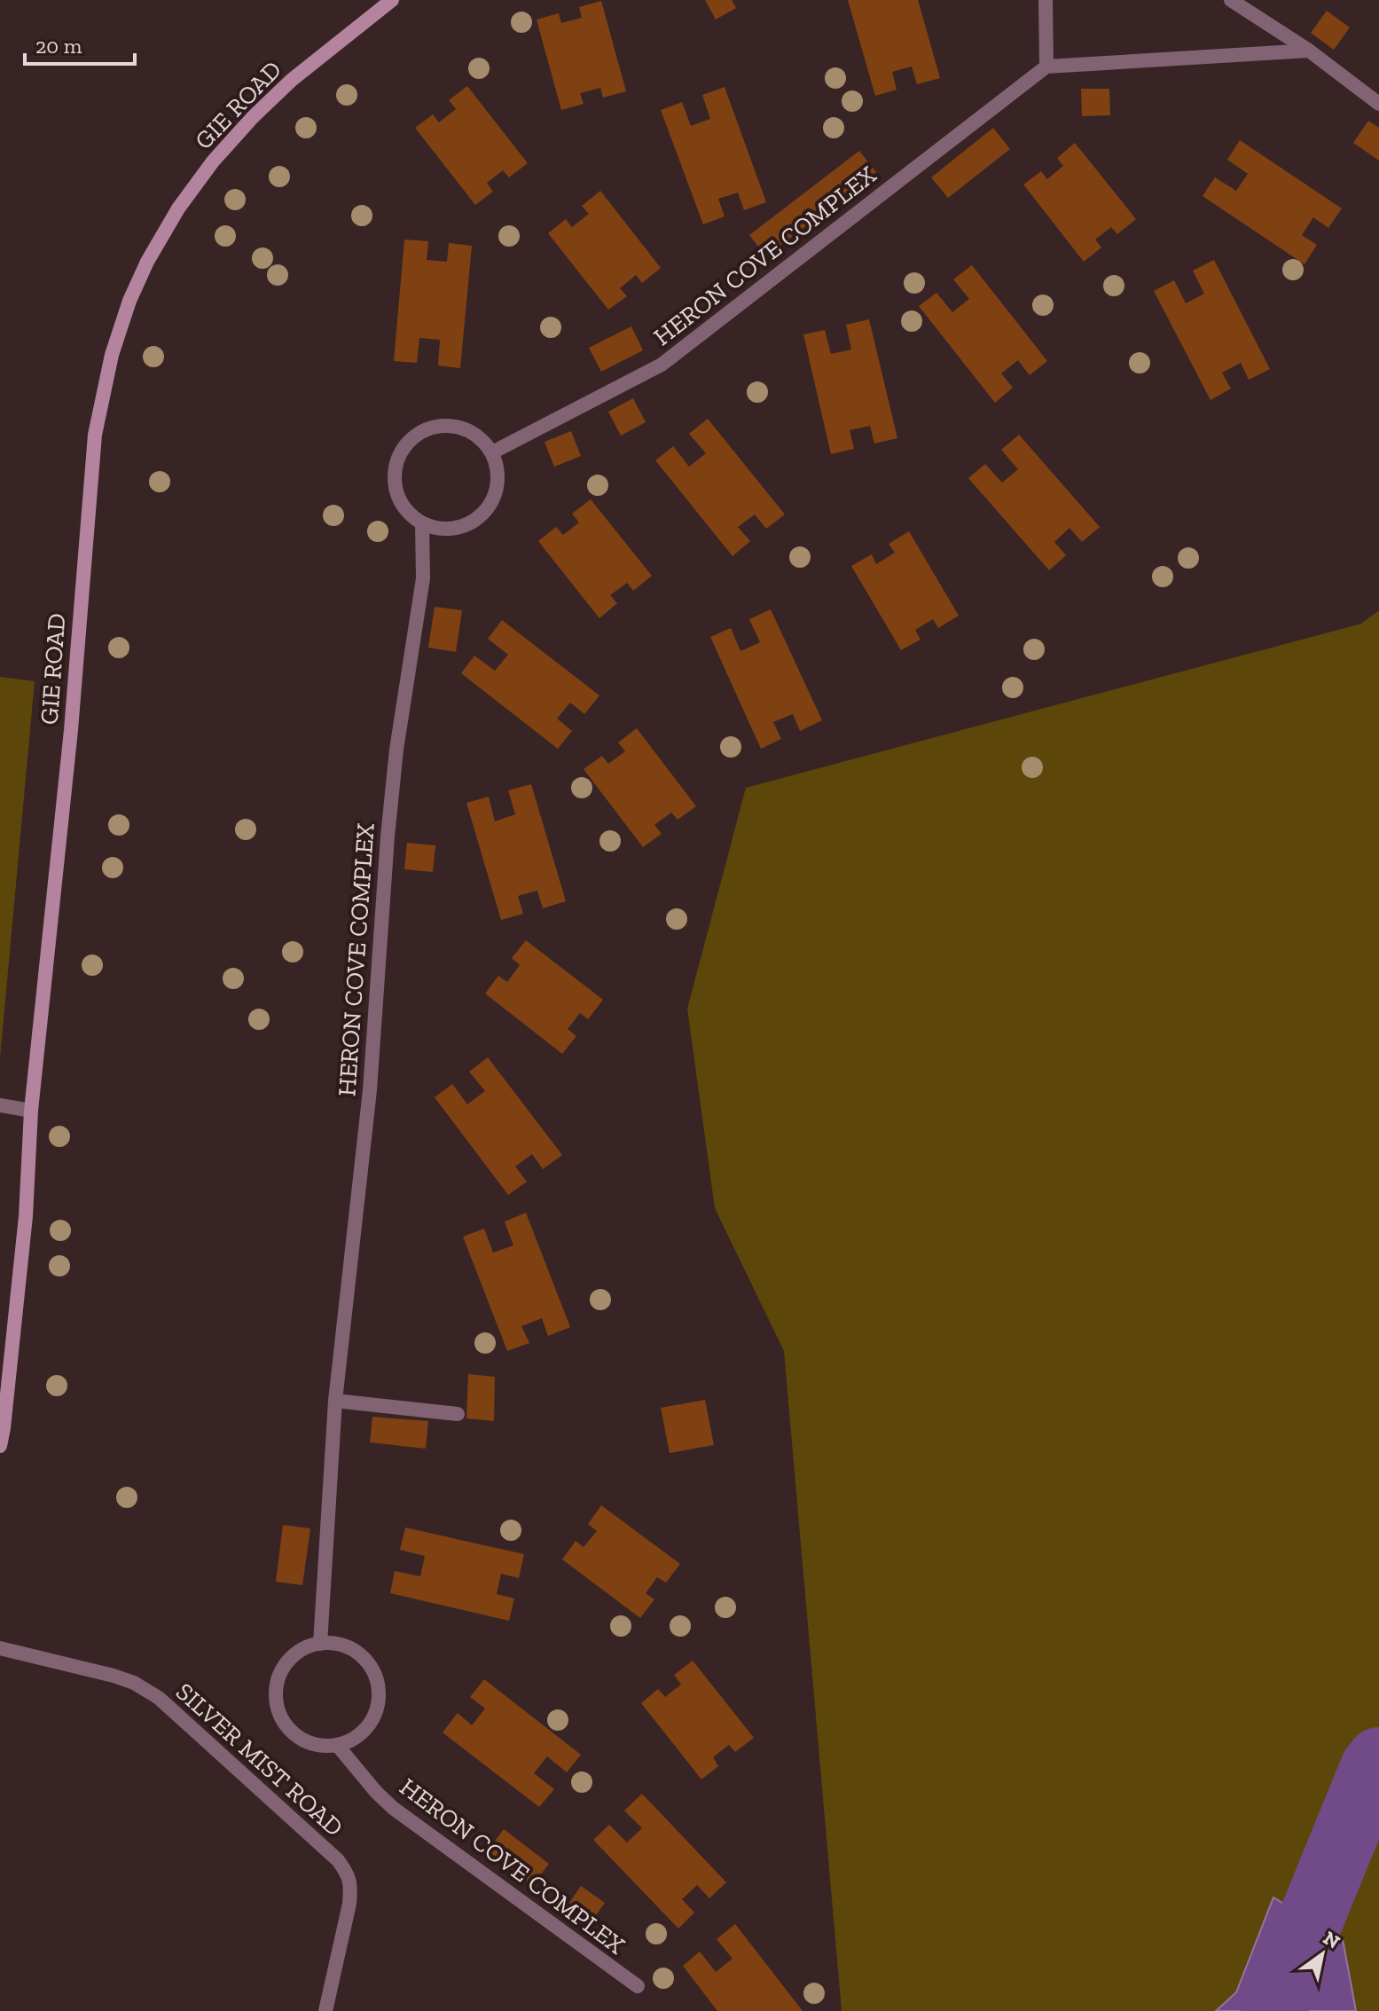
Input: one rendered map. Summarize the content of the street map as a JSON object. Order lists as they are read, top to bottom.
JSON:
{
  "streets": {
    "street": ["GIE ROAD", "HERON COVE COMPLEX", "SILVER MIST ROAD"]
  },
  "scale_bar": "20 m",
  "north": "top right"
}
